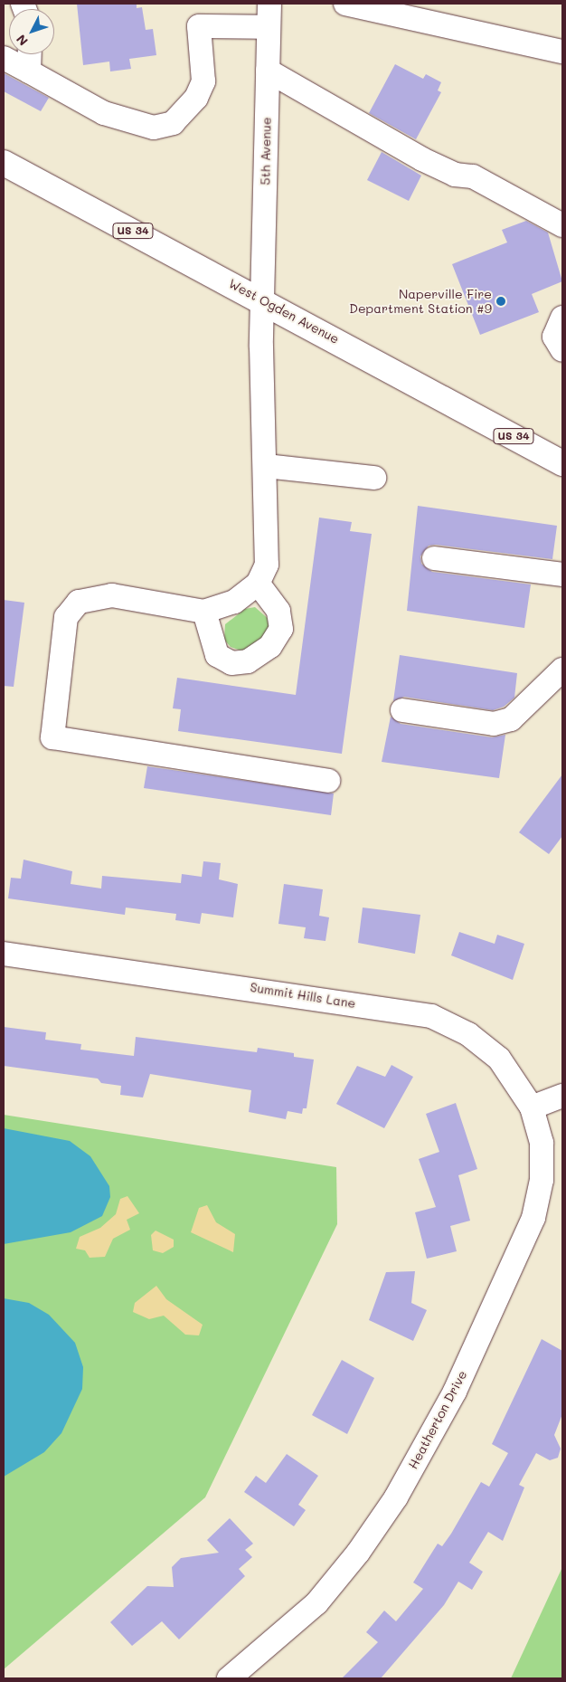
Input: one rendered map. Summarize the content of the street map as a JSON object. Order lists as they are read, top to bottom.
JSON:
{
  "streets": {
    "main road": ["US 34", "West Ogden Avenue"],
    "street": ["5th Avenue", "Summit Hills Lane", "Heatherton Drive"]
  },
  "crossings": [
    ["5th Avenue", "West Ogden Avenue"],
    ["Summit Hills Lane", "Heatherton Drive"]
  ],
  "places": ["Naperville Fire Department Station #9"],
  "north": "bottom left"
}
